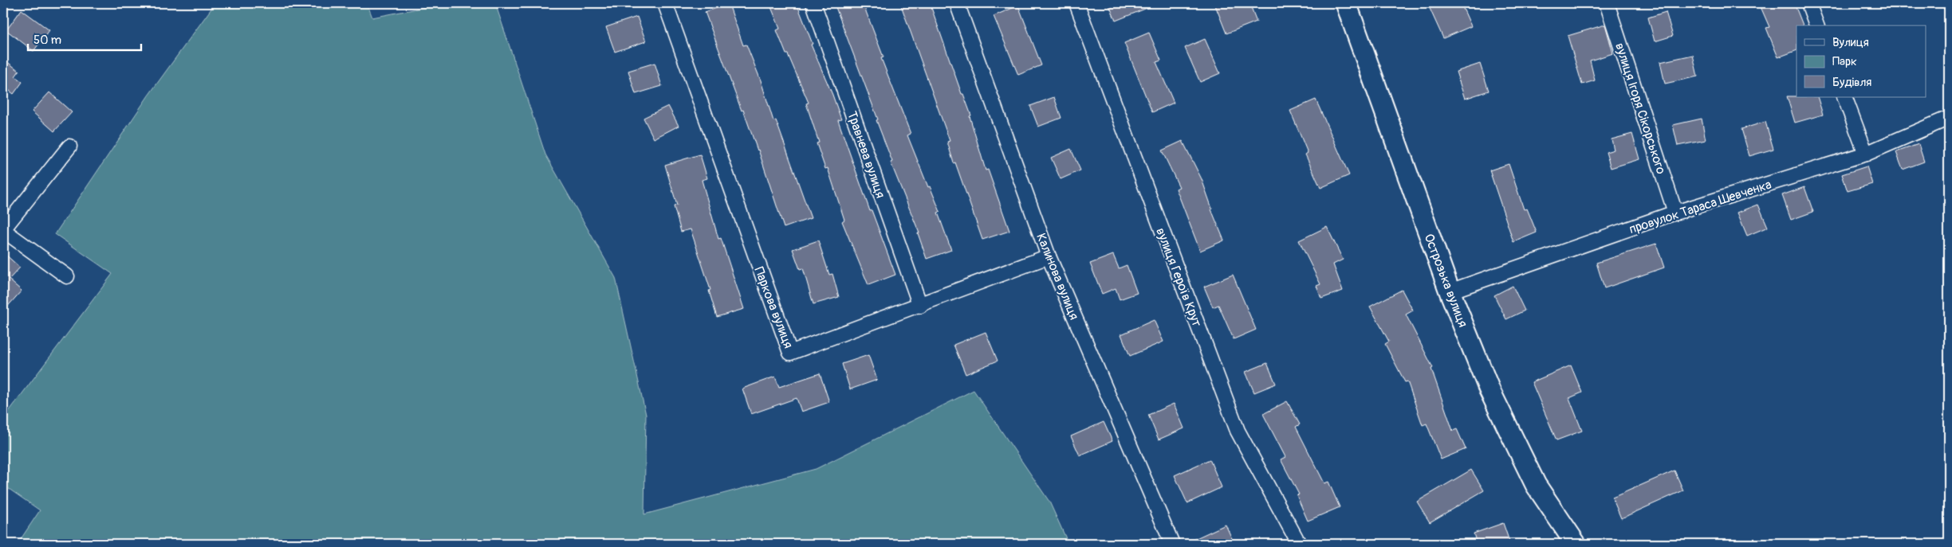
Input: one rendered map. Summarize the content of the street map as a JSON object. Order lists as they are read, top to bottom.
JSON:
{
  "streets": {
    "main road": ["Острозька вулиця"],
    "street": [
      "вулиця Ігоря Сікорського",
      "Травнева вулиця",
      "провулок Тараса Шевченка",
      "Калинова вулиця",
      "вулиця Героїв Крут",
      "Паркова вулиця"
    ]
  },
  "crossings": [
    ["вулиця Ігоря Сікорського", "провулок Тараса Шевченка"],
    ["Травнева вулиця", "Паркова вулиця"],
    ["провулок Тараса Шевченка", "Острозька вулиця"],
    ["Калинова вулиця", "Паркова вулиця"]
  ],
  "legend": ["Вулиця", "Парк", "Будівля"],
  "scale_bar": "50 m"
}
